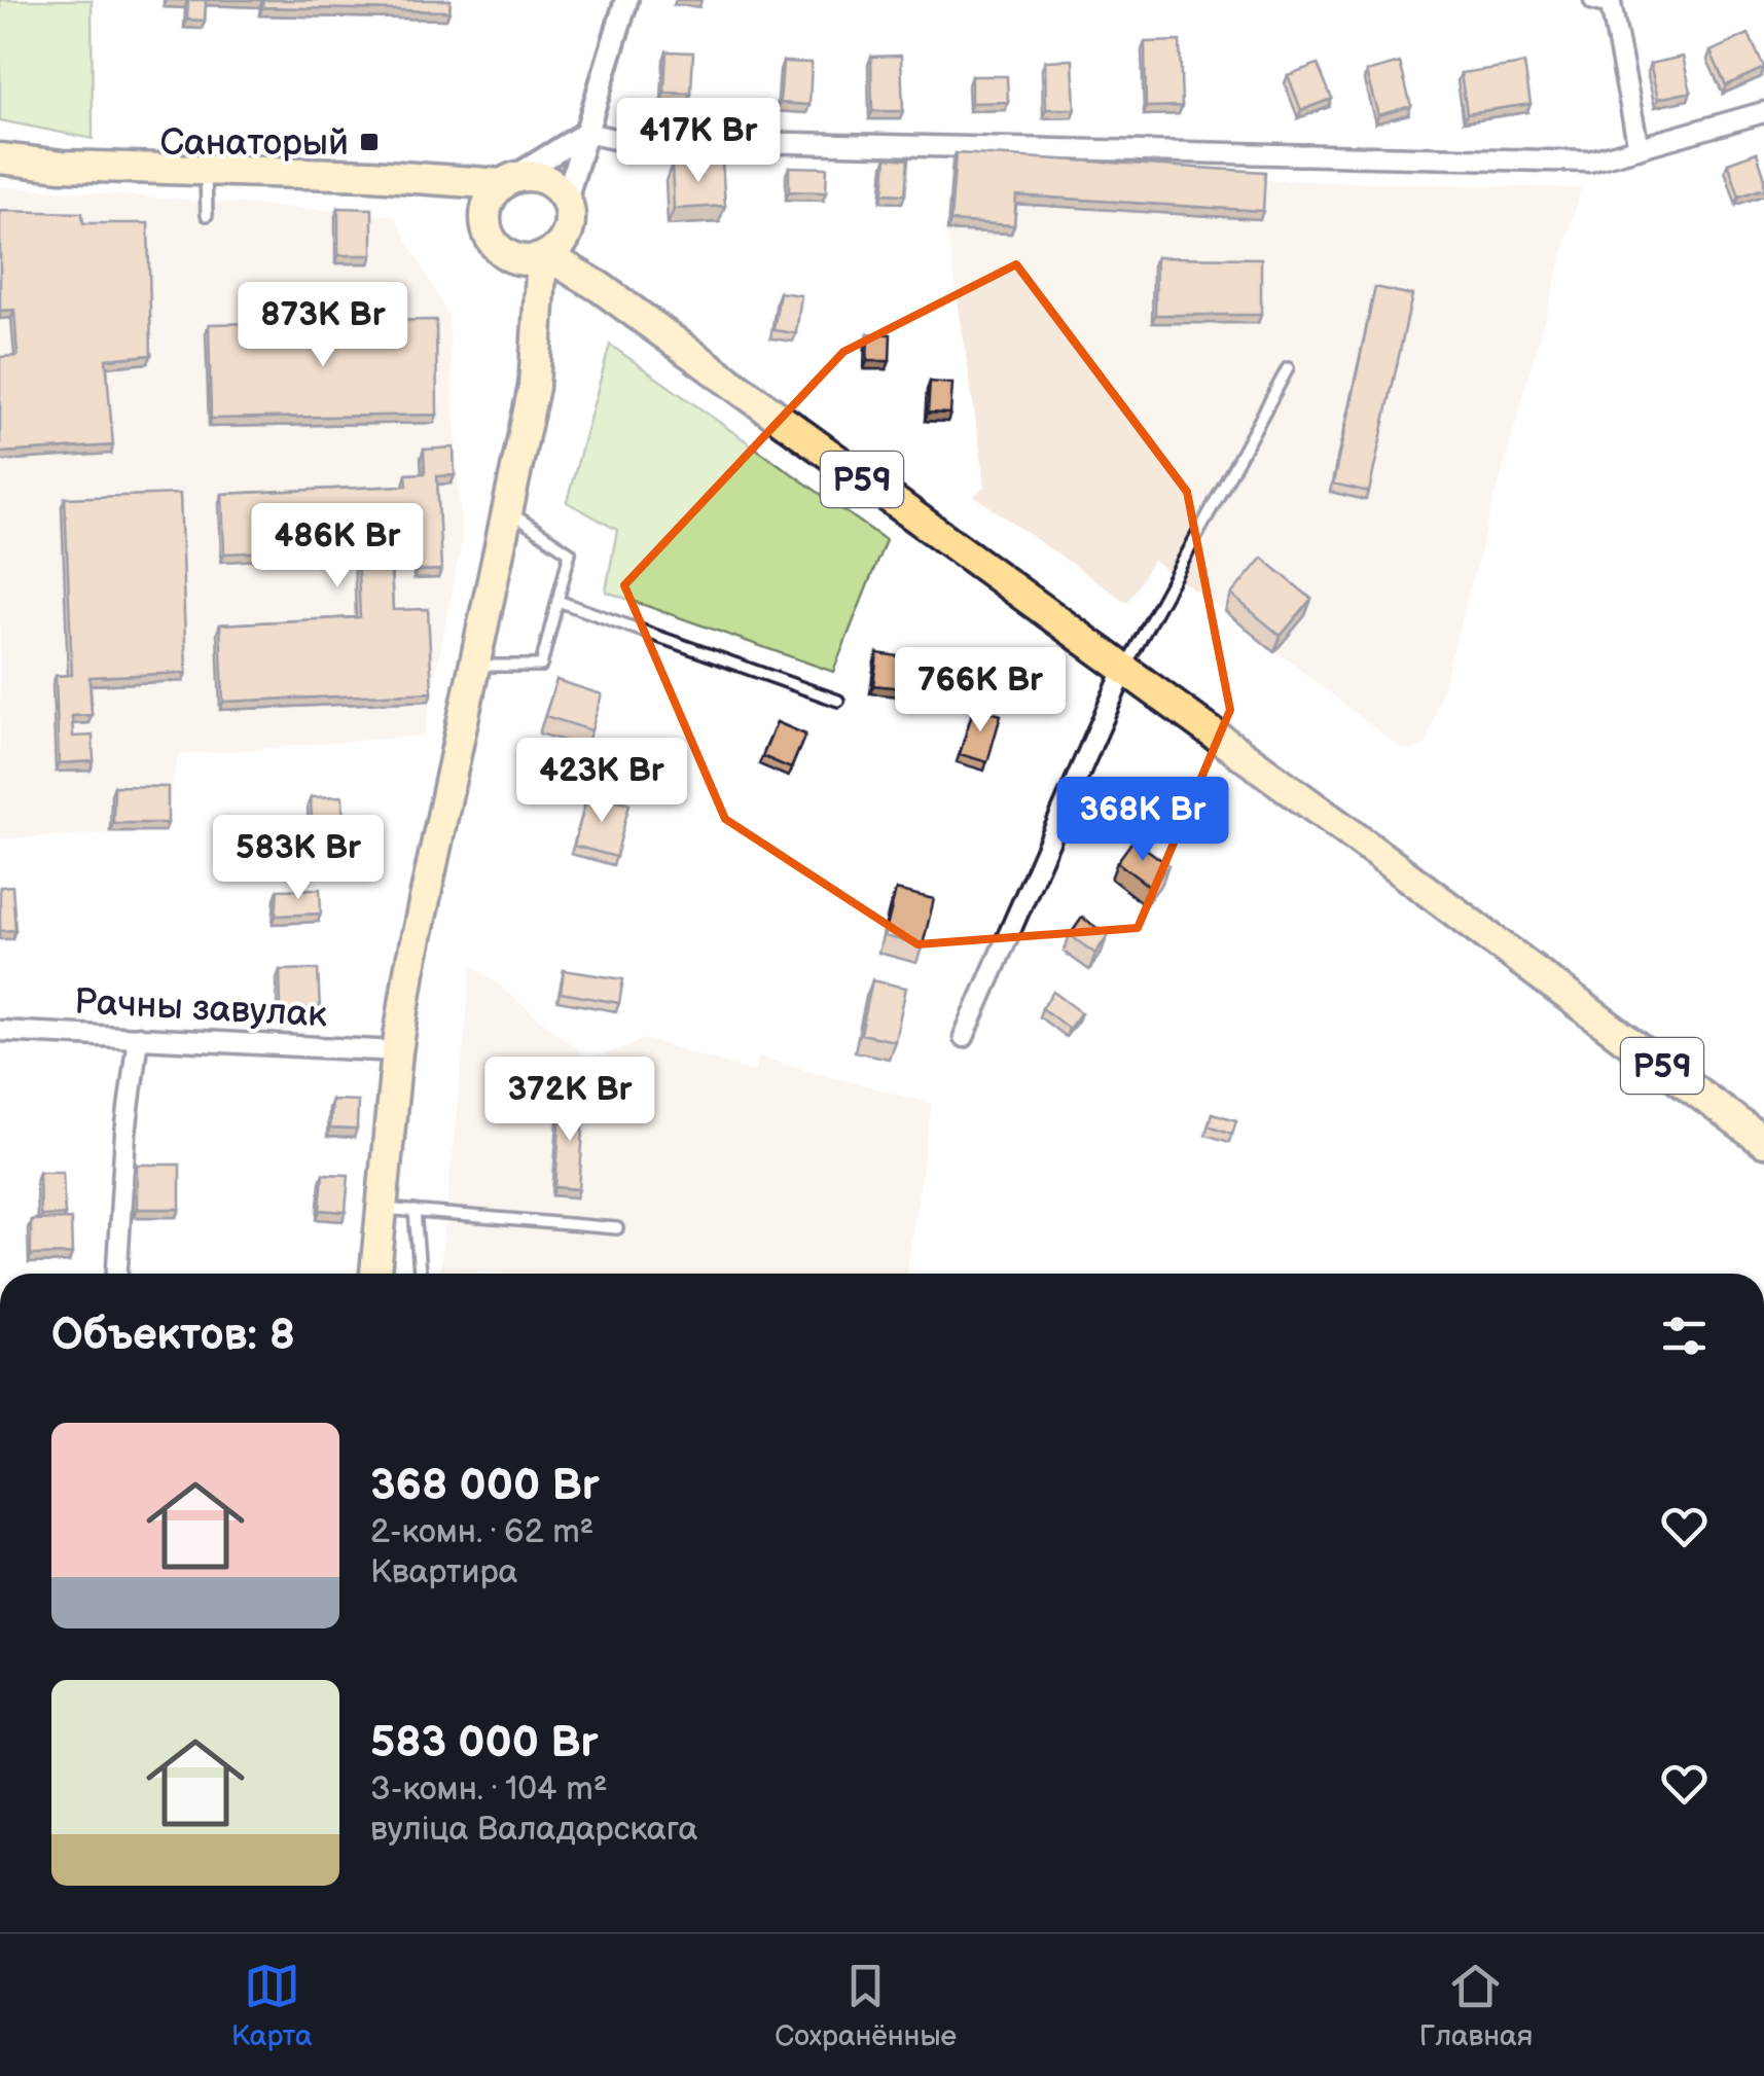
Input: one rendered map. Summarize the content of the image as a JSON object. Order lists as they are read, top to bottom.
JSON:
{
  "streets": {
    "main road": ["Р59"],
    "street": ["Рачны завулак"]
  },
  "places": {
    "transit": ["Санаторый"]
  },
  "page": {
    "price": [
      "417K Br",
      "873K Br",
      "486K Br",
      "766K Br",
      "423K Br",
      "368K Br",
      "583K Br",
      "372K Br"
    ],
    "heading": "Объектов: 8",
    "list": [
      {
        "name": "368 000 Br",
        "note": "2-комн. · 62 m² · Квартира"
      },
      {
        "name": "583 000 Br",
        "note": "3-комн. · 104 m² · вуліца Валадарскага"
      }
    ],
    "tabs": ["Карта", "Сохранённые", "Главная"]
  }
}
